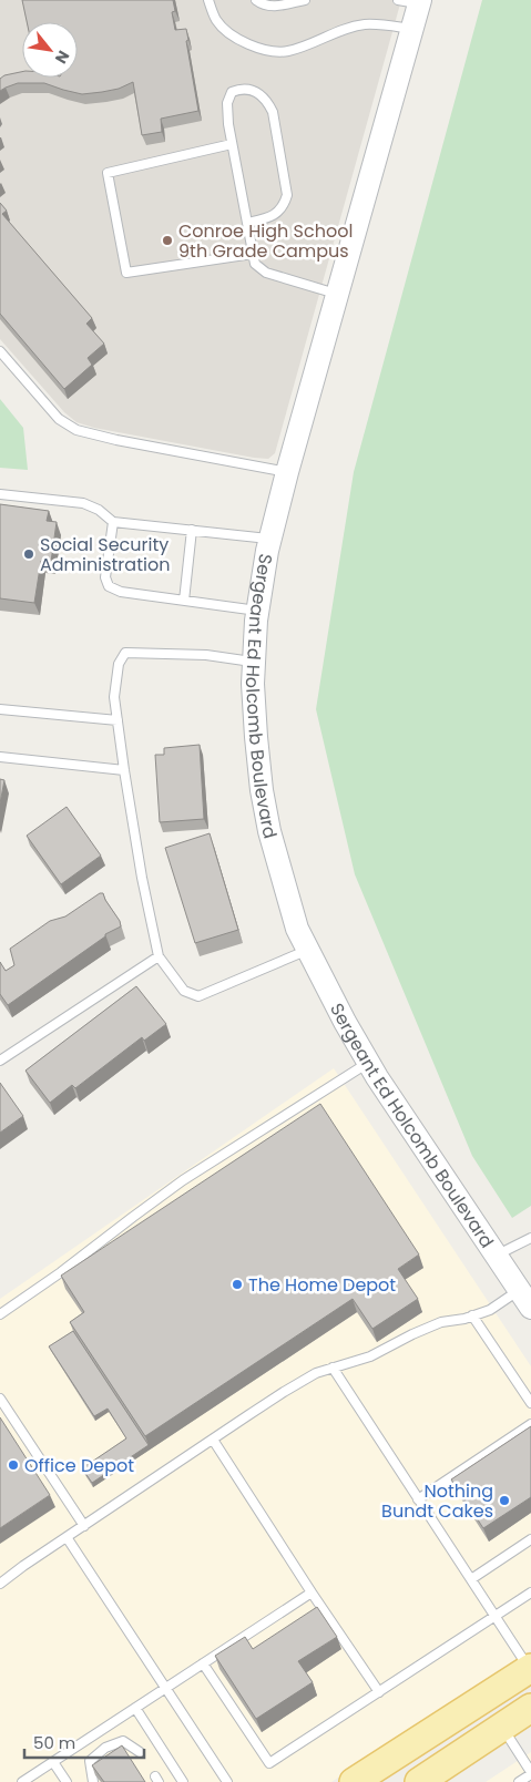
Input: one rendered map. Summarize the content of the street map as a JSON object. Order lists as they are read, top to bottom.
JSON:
{
  "streets": {
    "street": ["Sergeant Ed Holcomb Boulevard"]
  },
  "places": [
    "Conroe High School 9th Grade Campus",
    "Social Security Administration",
    "The Home Depot",
    "Office Depot",
    "Nothing Bundt Cakes"
  ],
  "scale_bar": "50 m",
  "north": "bottom right"
}
